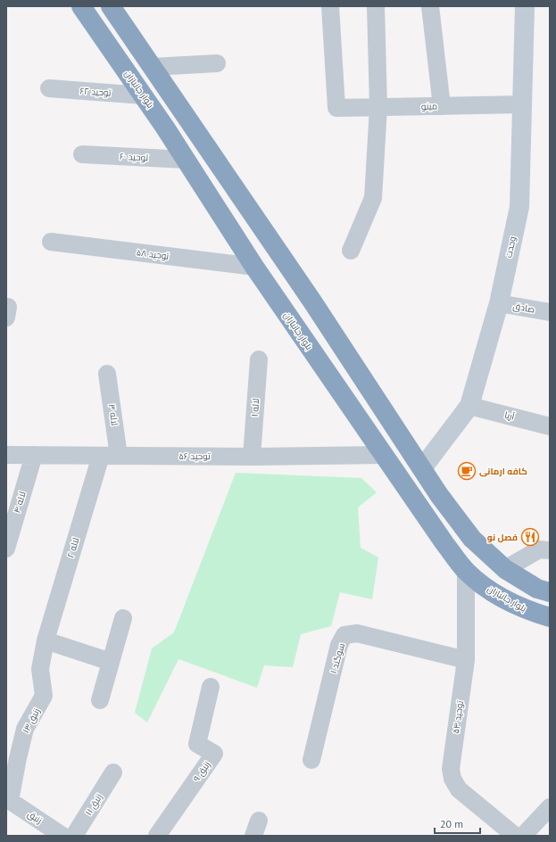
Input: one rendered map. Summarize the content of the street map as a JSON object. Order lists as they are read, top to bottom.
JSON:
{
  "streets": {
    "highway": ["بلوار جانبازان"],
    "main road": ["وحدت"],
    "street": [
      "توحید ۶۲",
      "مینو",
      "توحید ۶۰",
      "توحید ۵۸",
      "صادق",
      "لاله ۱",
      "لاله ۳",
      "آریا",
      "توحید ۵۶",
      "لاله ۴",
      "لاله ۲",
      "سوگند ۱",
      "توحید ۵۴",
      "زنبق ۱۳",
      "زنبق ۹",
      "زنبق ۱۱",
      "زنبق"
    ]
  },
  "crossings": [
    ["بلوار جانبازان", "توحید ۶۲"],
    ["بلوار جانبازان", "توحید ۶۰"],
    ["بلوار جانبازان", "توحید ۵۸"],
    ["بلوار جانبازان", "توحید ۵۶"],
    ["بلوار جانبازان", "توحید ۵۴"],
    ["مینو", "وحدت"],
    ["وحدت", "صادق"],
    ["وحدت", "آریا"],
    ["لاله ۱", "توحید ۵۶"],
    ["لاله ۳", "توحید ۵۶"],
    ["لاله ۳", "لاله ۲"],
    ["توحید ۵۶", "لاله ۴"],
    ["توحید ۵۶", "لاله ۲"],
    ["لاله ۲", "زنبق ۱۳"],
    ["سوگند ۱", "توحید ۵۴"],
    ["زنبق ۱۳", "زنبق"]
  ],
  "places": {
    "cafe": ["کافه ارمانی"],
    "restaurant": ["فصل نو"]
  },
  "scale_bar": "20 m"
}
